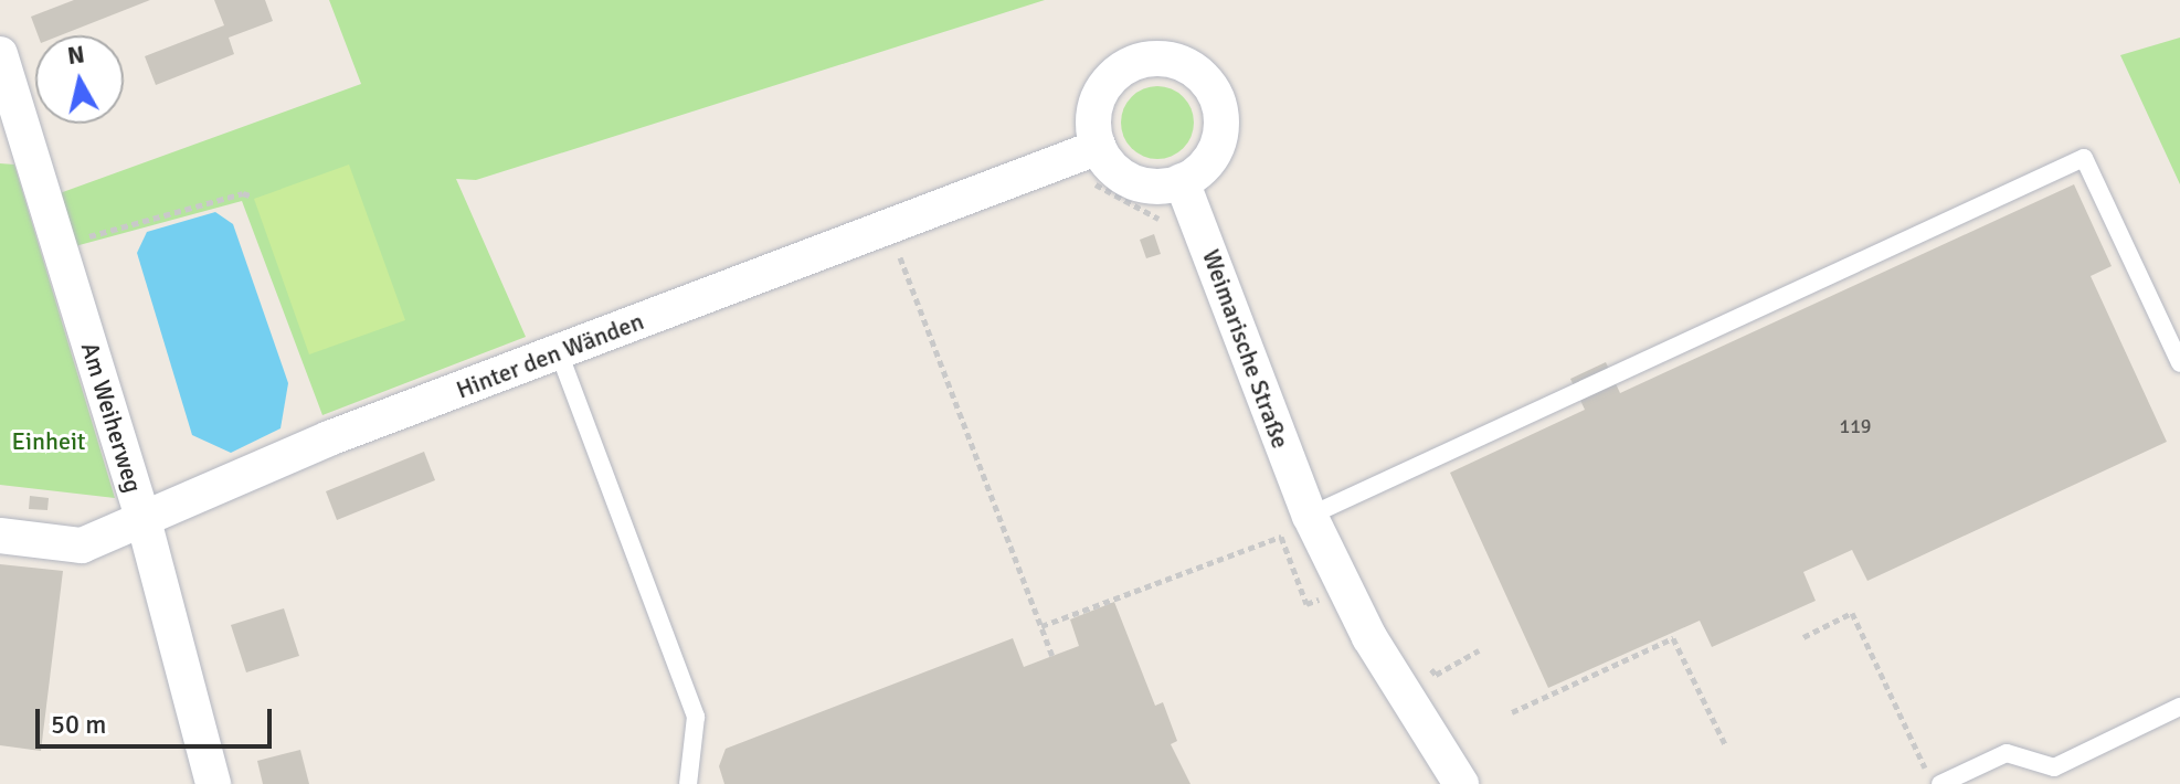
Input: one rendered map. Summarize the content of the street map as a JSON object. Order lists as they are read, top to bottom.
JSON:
{
  "streets": {
    "street": ["Weimarische Straße", "Hinter den Wänden", "Am Weiherweg"]
  },
  "crossings": [
    ["Weimarische Straße", "Hinter den Wänden"],
    ["Hinter den Wänden", "Am Weiherweg"]
  ],
  "parks": ["Einheit"],
  "house_numbers": ["119"],
  "scale_bar": "50 m",
  "north": "top"
}
